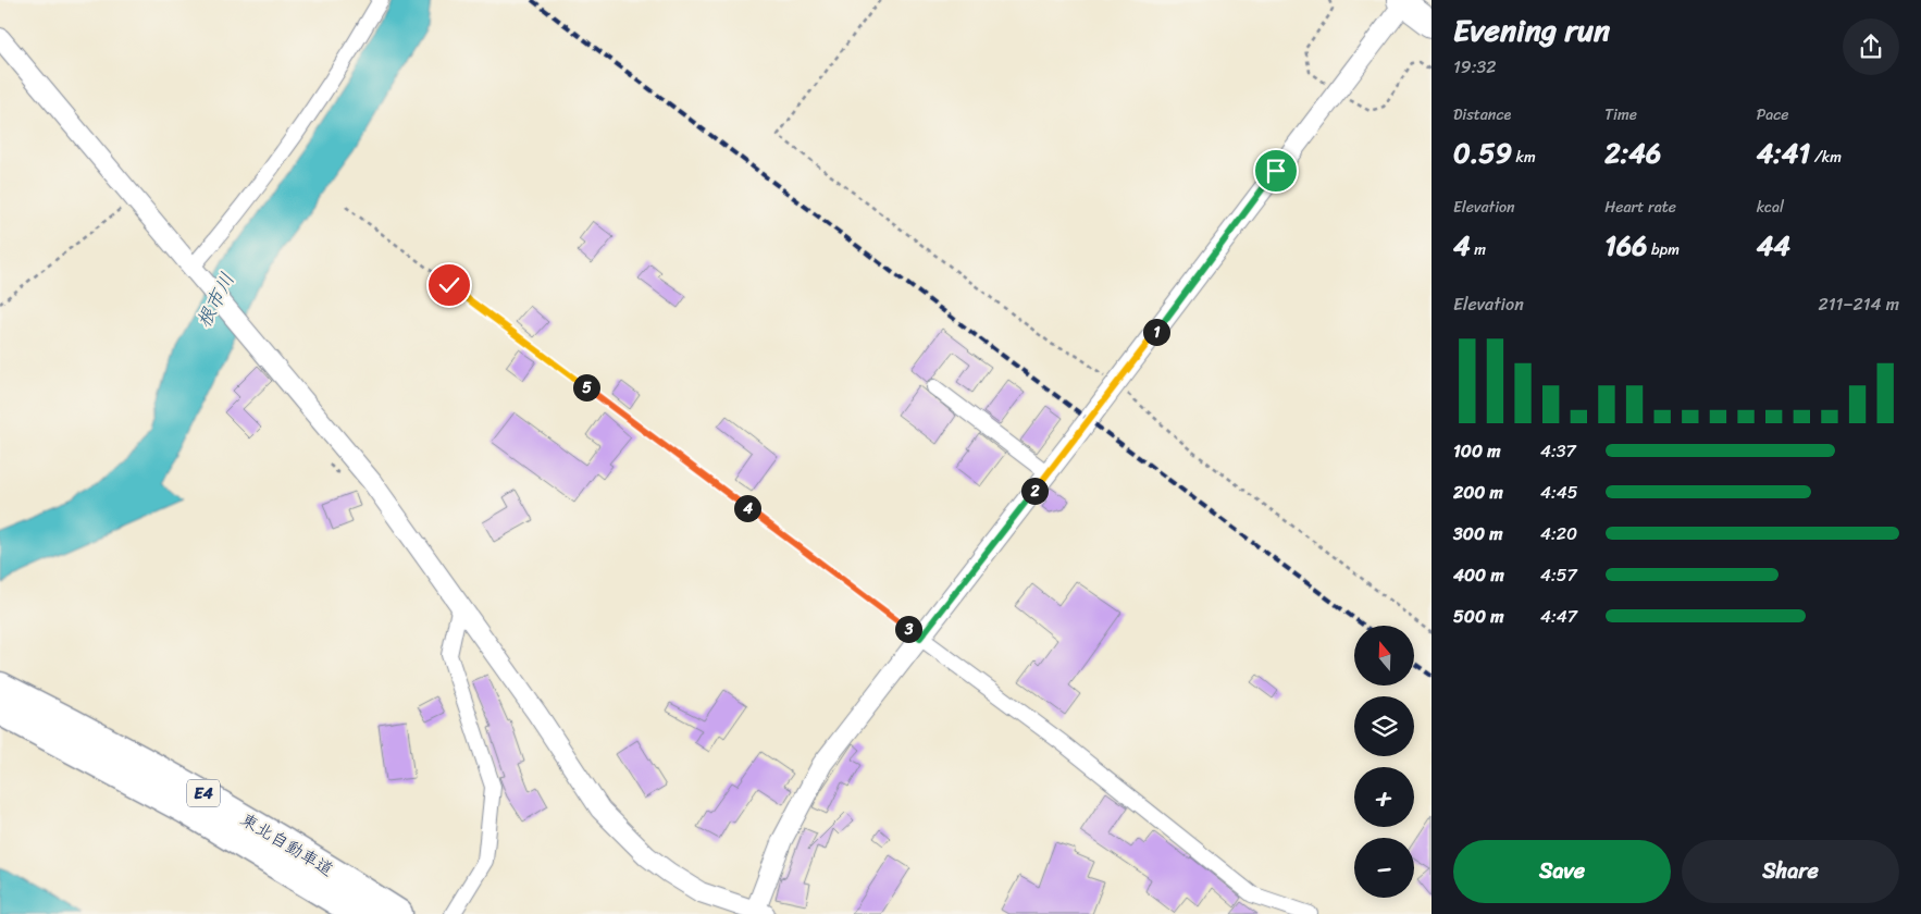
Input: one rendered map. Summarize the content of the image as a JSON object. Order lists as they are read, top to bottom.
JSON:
{
  "streets": {
    "highway": ["E4", "東北自動車道"]
  },
  "water": ["根市川"],
  "north": "top",
  "page": {
    "heading": ["Evening run", "19:32"],
    "stats": [
      ["Distance", "0.59 km"],
      ["Time", "2:46"],
      ["Pace", "4:41 /km"],
      ["Elevation", "4 m"],
      ["Heart rate", "166 bpm"],
      ["kcal", "44"]
    ],
    "chart": ["Elevation", "211–214 m"],
    "pins": [
      "1",
      "5",
      "2",
      "4",
      "3"
    ],
    "list": [
      {
        "name": "100 m",
        "note": "4:37"
      },
      {
        "name": "200 m",
        "note": "4:45"
      },
      {
        "name": "300 m",
        "note": "4:20"
      },
      {
        "name": "400 m",
        "note": "4:57"
      },
      {
        "name": "500 m",
        "note": "4:47"
      }
    ],
    "map_buttons": ["+", "−"],
    "buttons": ["Save", "Share"]
  }
}
